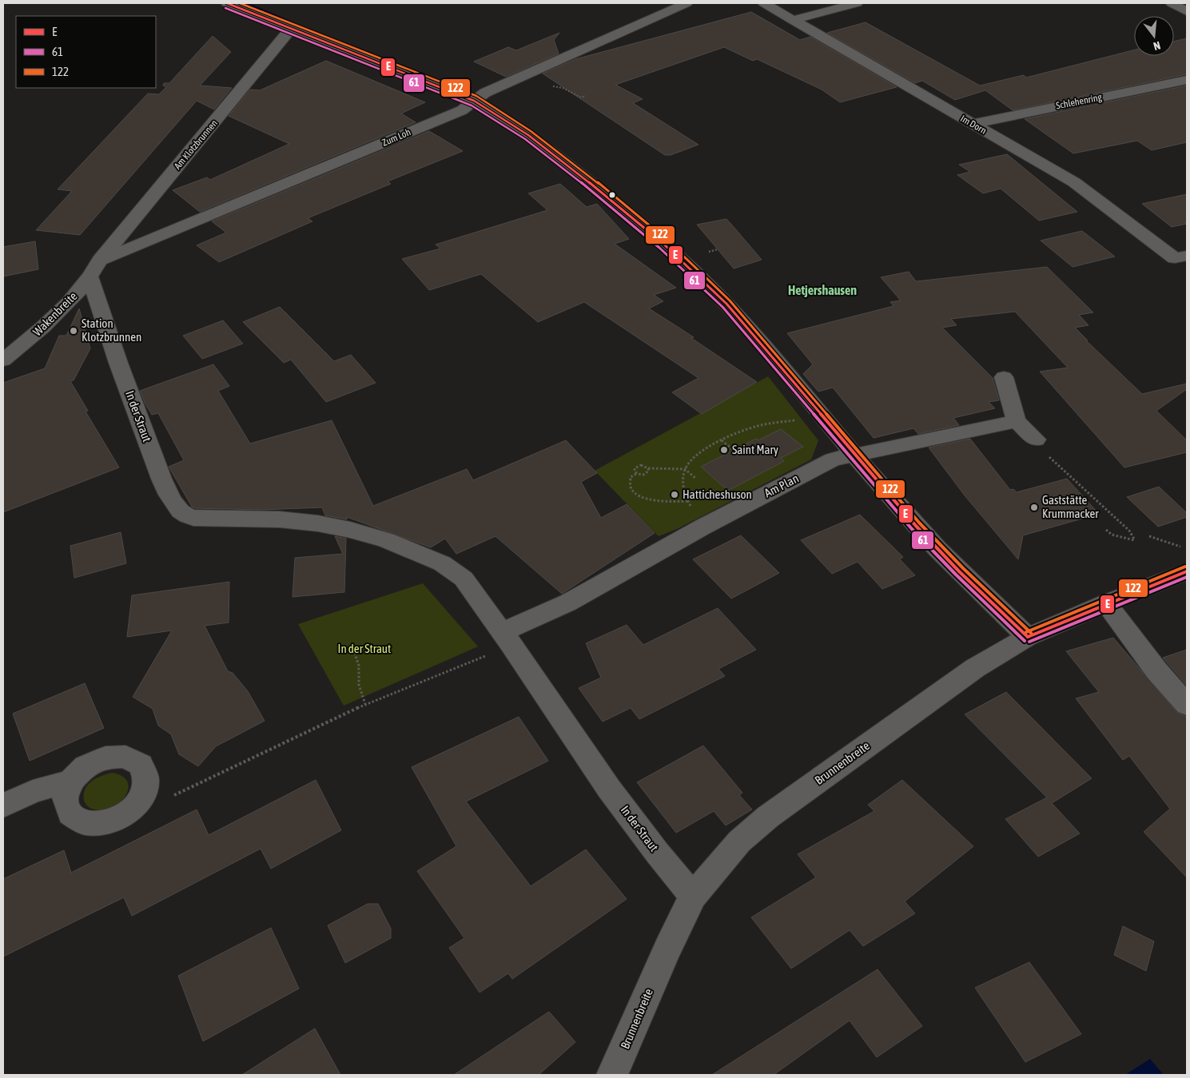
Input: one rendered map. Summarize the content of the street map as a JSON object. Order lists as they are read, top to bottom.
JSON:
{
  "streets": {
    "street": [
      "Schlehenring",
      "Im Dorn",
      "Zum Loh",
      "Am Klotzbrunnen",
      "Wakenbreite",
      "In der Straut",
      "Am Plan",
      "Brunnenbreite"
    ]
  },
  "crossings": [
    ["Schlehenring", "Im Dorn"],
    ["Zum Loh", "Am Klotzbrunnen"],
    ["Zum Loh", "Wakenbreite"],
    ["Zum Loh", "In der Straut"],
    ["Am Klotzbrunnen", "Wakenbreite"],
    ["Am Klotzbrunnen", "In der Straut"],
    ["Wakenbreite", "In der Straut"],
    ["In der Straut", "Am Plan"],
    ["In der Straut", "Brunnenbreite"]
  ],
  "districts": ["Hetjershausen"],
  "parks": ["In der Straut"],
  "places": [
    "Station Klotzbrunnen",
    "Saint Mary",
    "Hatticheshuson",
    "Gaststätte Krummacker"
  ],
  "lines": ["transit line E", "transit line 122", "transit line 61"],
  "legend": ["E", "61", "122"],
  "north": "bottom"
}
